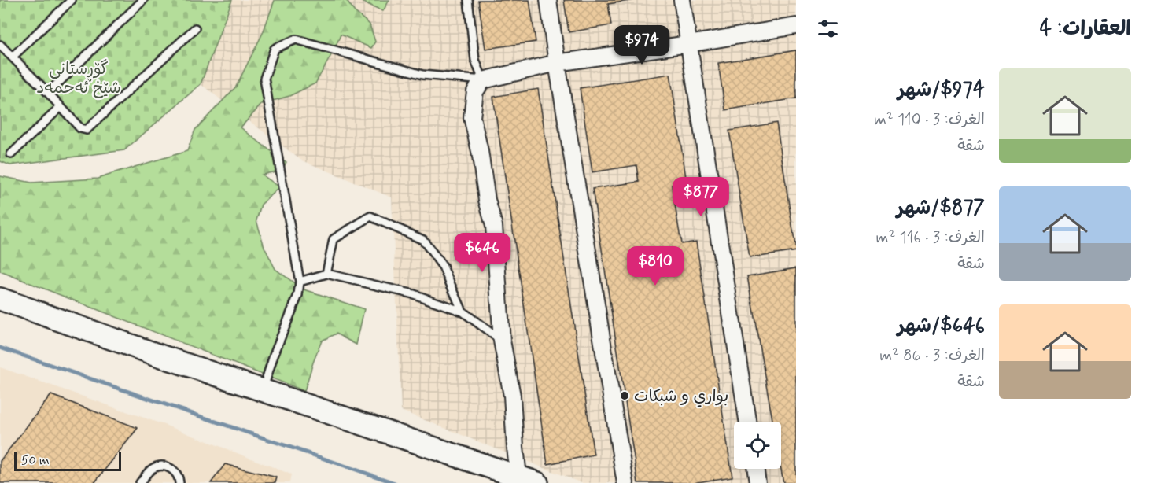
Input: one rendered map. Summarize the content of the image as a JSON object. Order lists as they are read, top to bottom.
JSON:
{
  "parks": ["گۆڕستانی شێخ ئەحمەد"],
  "places": ["بواري و شبكات"],
  "scale_bar": "50 m",
  "page": {
    "heading": "العقارات: 4",
    "price": [
      "$974",
      "$877",
      "$646",
      "$810"
    ],
    "list": [
      {
        "name": "$974/شهر",
        "note": "الغرف: 3 · 110 m² · شقة"
      },
      {
        "name": "$877/شهر",
        "note": "الغرف: 3 · 116 m² · شقة"
      },
      {
        "name": "$646/شهر",
        "note": "الغرف: 3 · 86 m² · شقة"
      }
    ],
    "scale": "50 m"
  }
}
